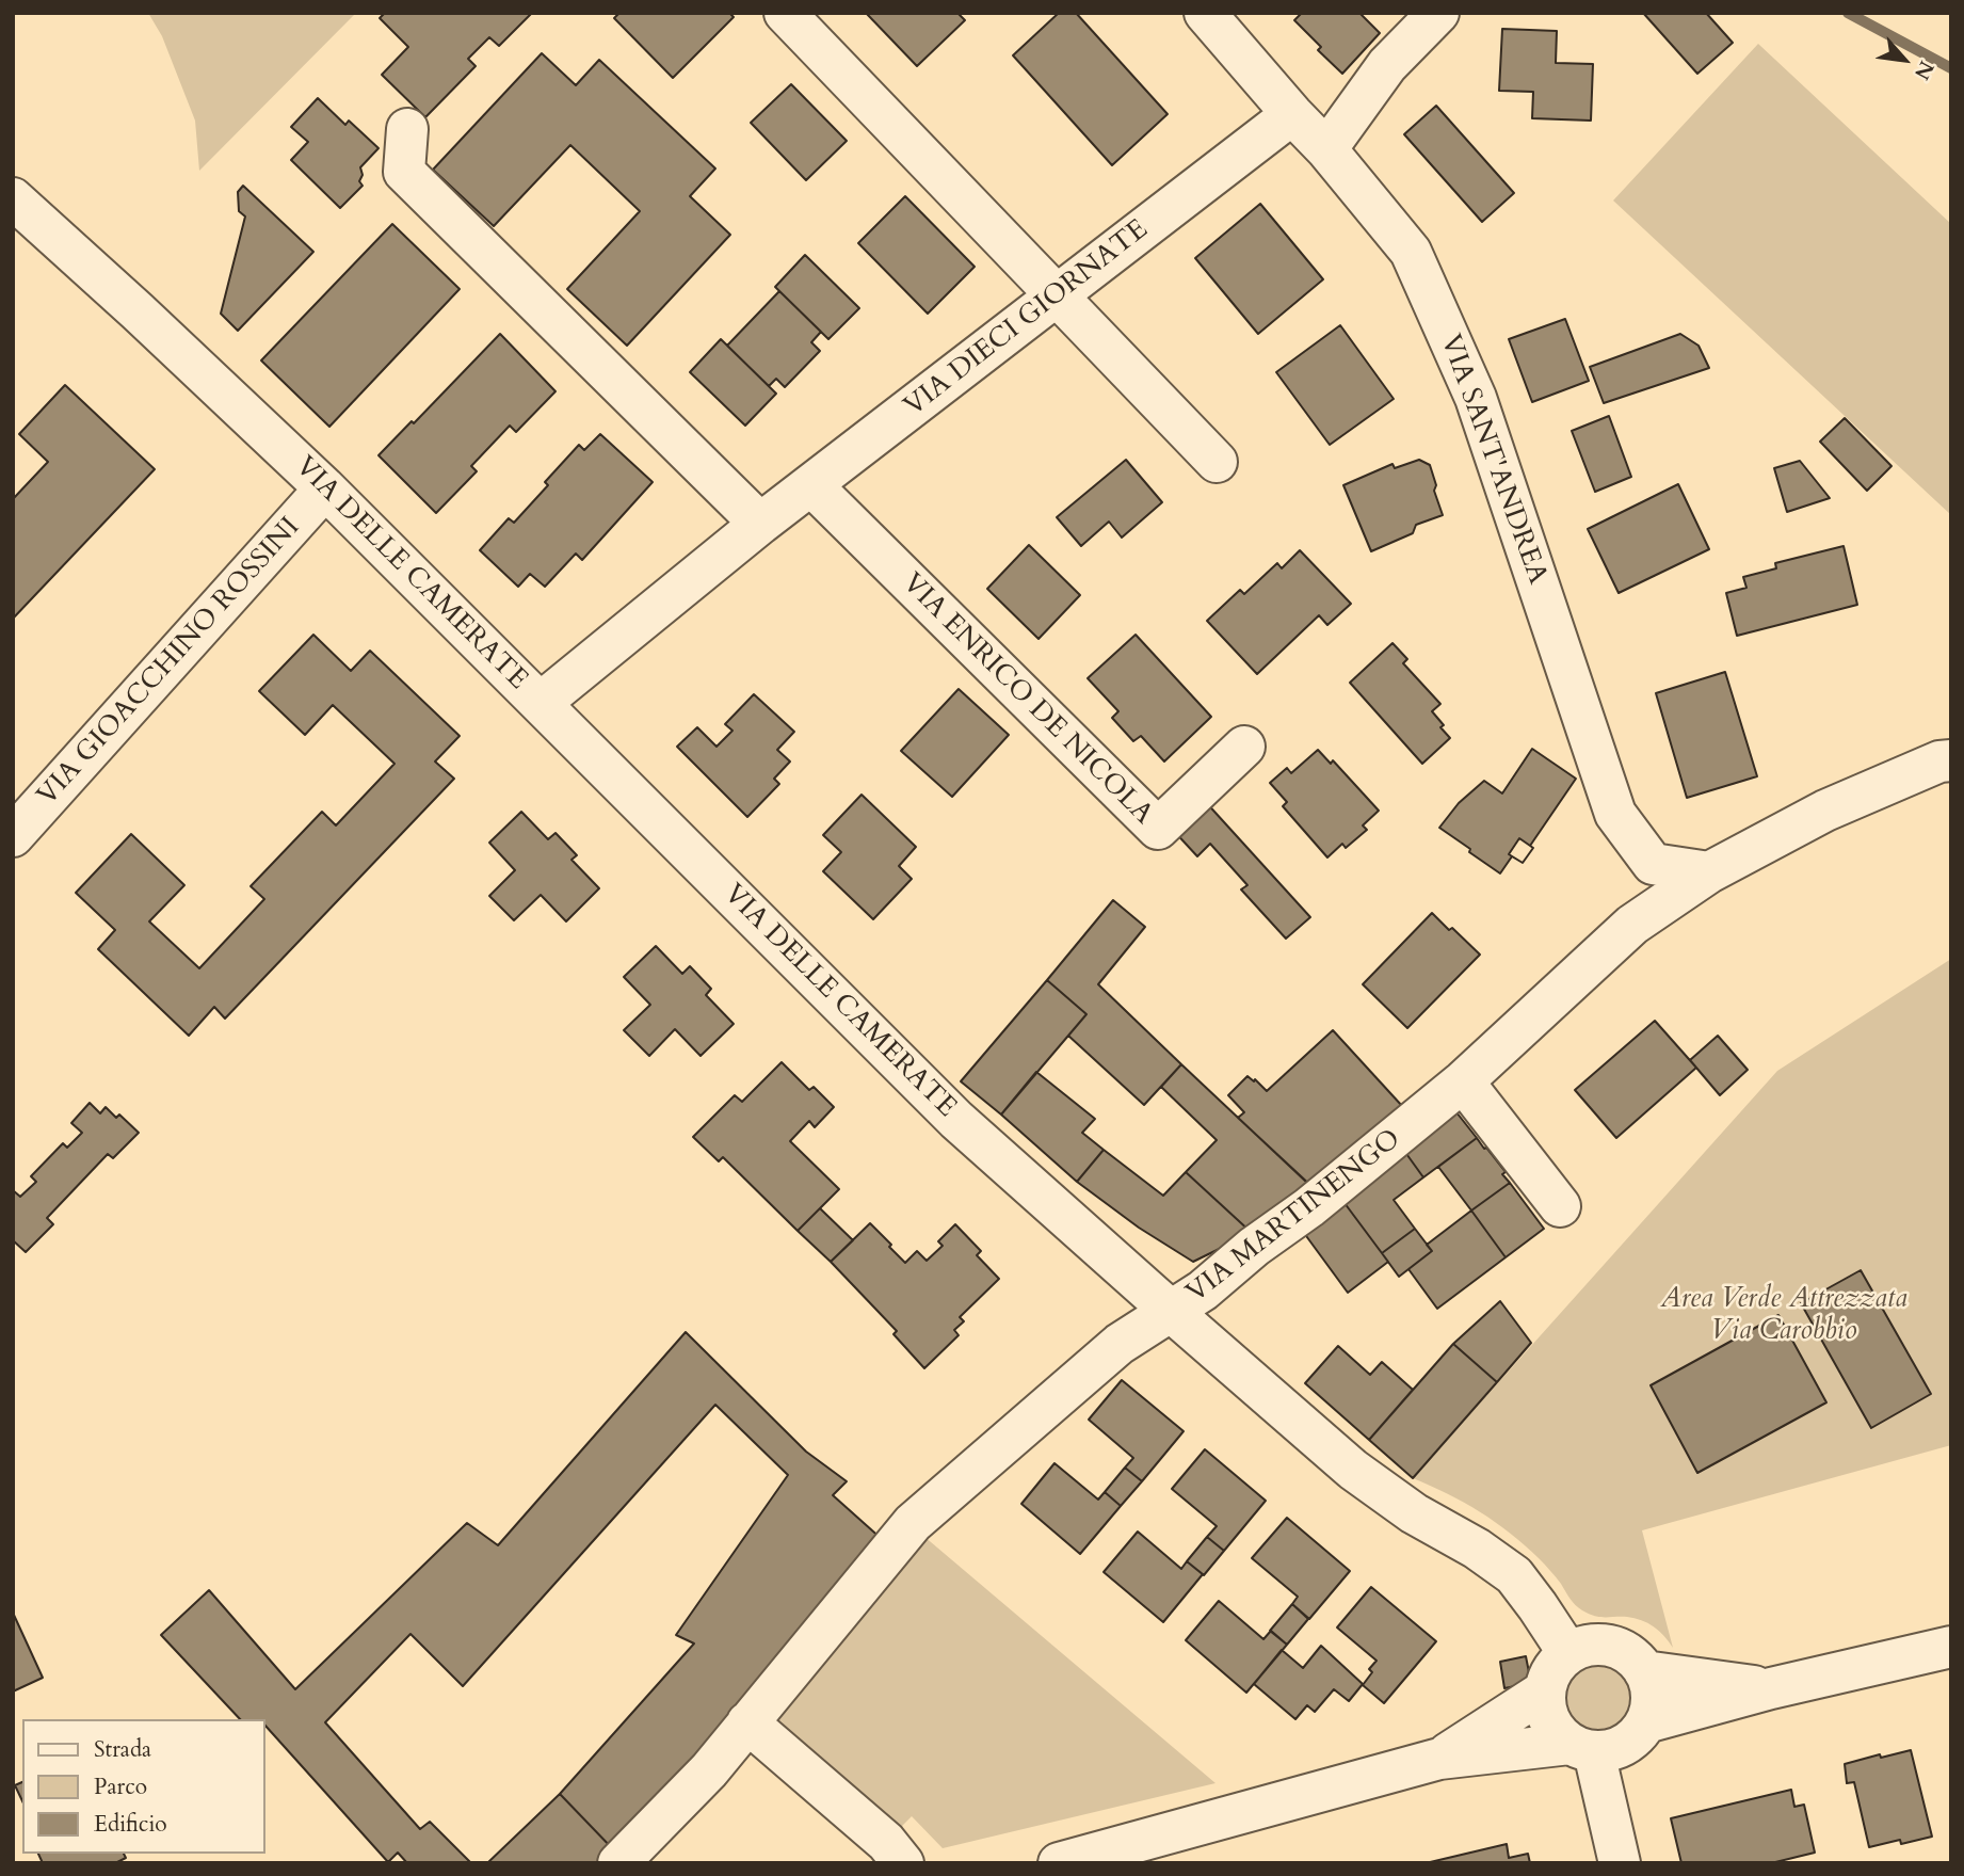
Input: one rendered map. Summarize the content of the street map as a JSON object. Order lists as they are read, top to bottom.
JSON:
{
  "streets": {
    "street": [
      "VIA DIECI GIORNATE",
      "VIA SANT'ANDREA",
      "VIA DELLE CAMERATE",
      "VIA GIOACCHINO ROSSINI",
      "VIA ENRICO DE NICOLA",
      "VIA MARTINENGO"
    ]
  },
  "crossings": [
    ["VIA DIECI GIORNATE", "VIA SANT'ANDREA"],
    ["VIA DIECI GIORNATE", "VIA DELLE CAMERATE"],
    ["VIA DIECI GIORNATE", "VIA ENRICO DE NICOLA"],
    ["VIA SANT'ANDREA", "VIA MARTINENGO"],
    ["VIA DELLE CAMERATE", "VIA GIOACCHINO ROSSINI"],
    ["VIA DELLE CAMERATE", "VIA MARTINENGO"]
  ],
  "parks": ["Area Verde Attrezzata Via Carobbio"],
  "legend": ["Strada", "Parco", "Edificio"],
  "north": "bottom right"
}
